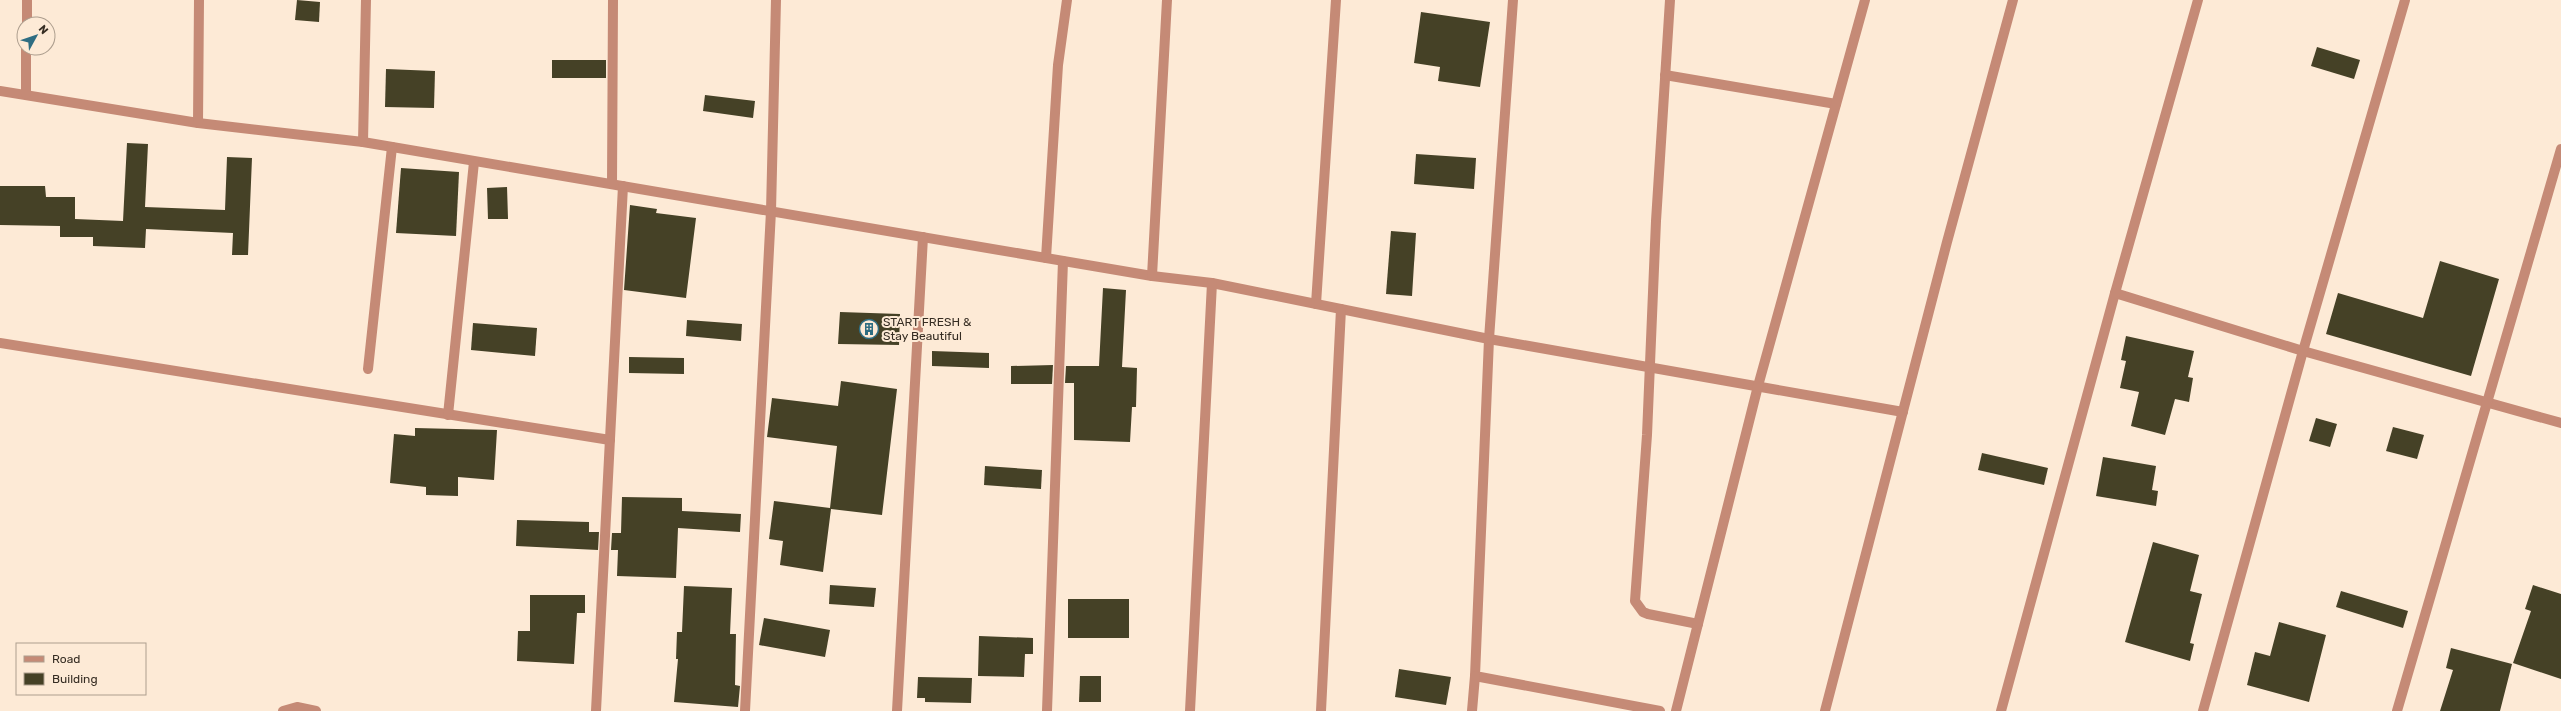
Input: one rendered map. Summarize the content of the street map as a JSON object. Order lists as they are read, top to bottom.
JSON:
{
  "places": {
    "building": ["START FRESH & Stay Beautiful"]
  },
  "legend": ["Road", "Building"],
  "north": "top right"
}
